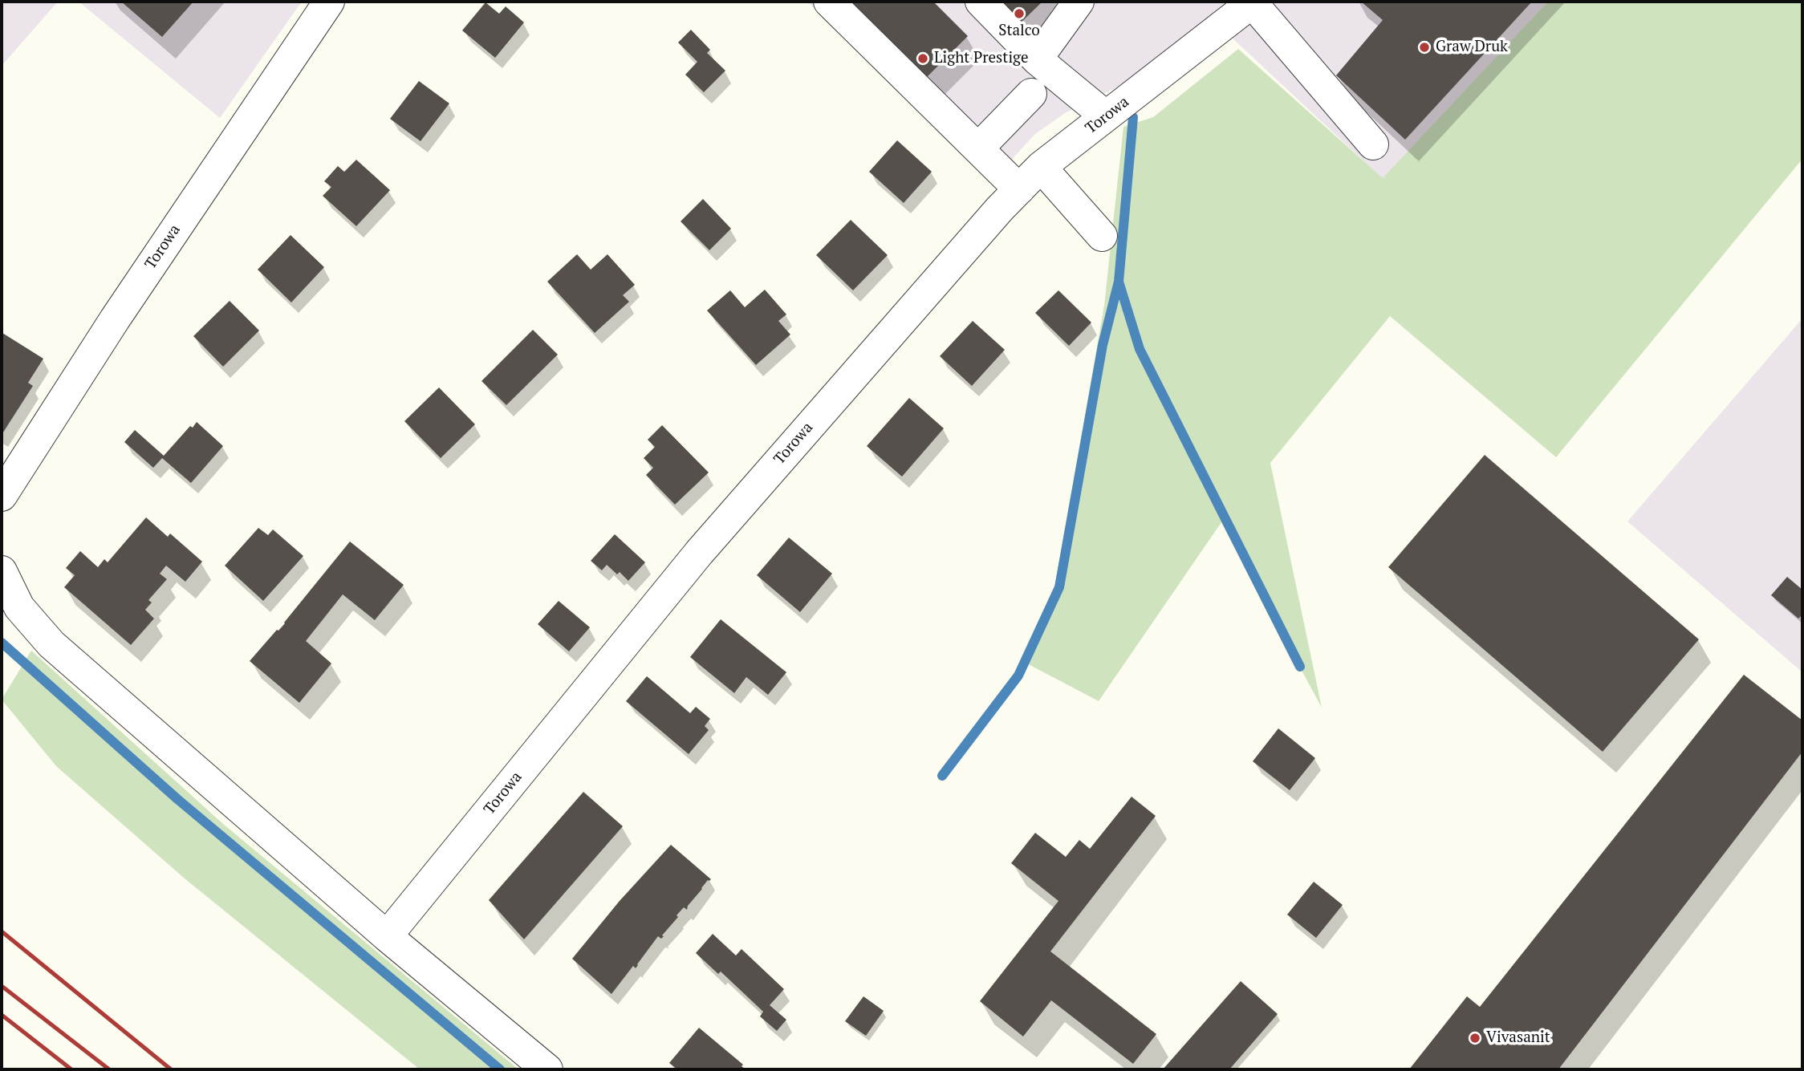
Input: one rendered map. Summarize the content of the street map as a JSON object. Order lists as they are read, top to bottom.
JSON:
{
  "streets": {
    "street": ["Torowa"]
  },
  "places": [
    "Stalco",
    "Graw Druk",
    "Light Prestige",
    "Vivasanit"
  ]
}
